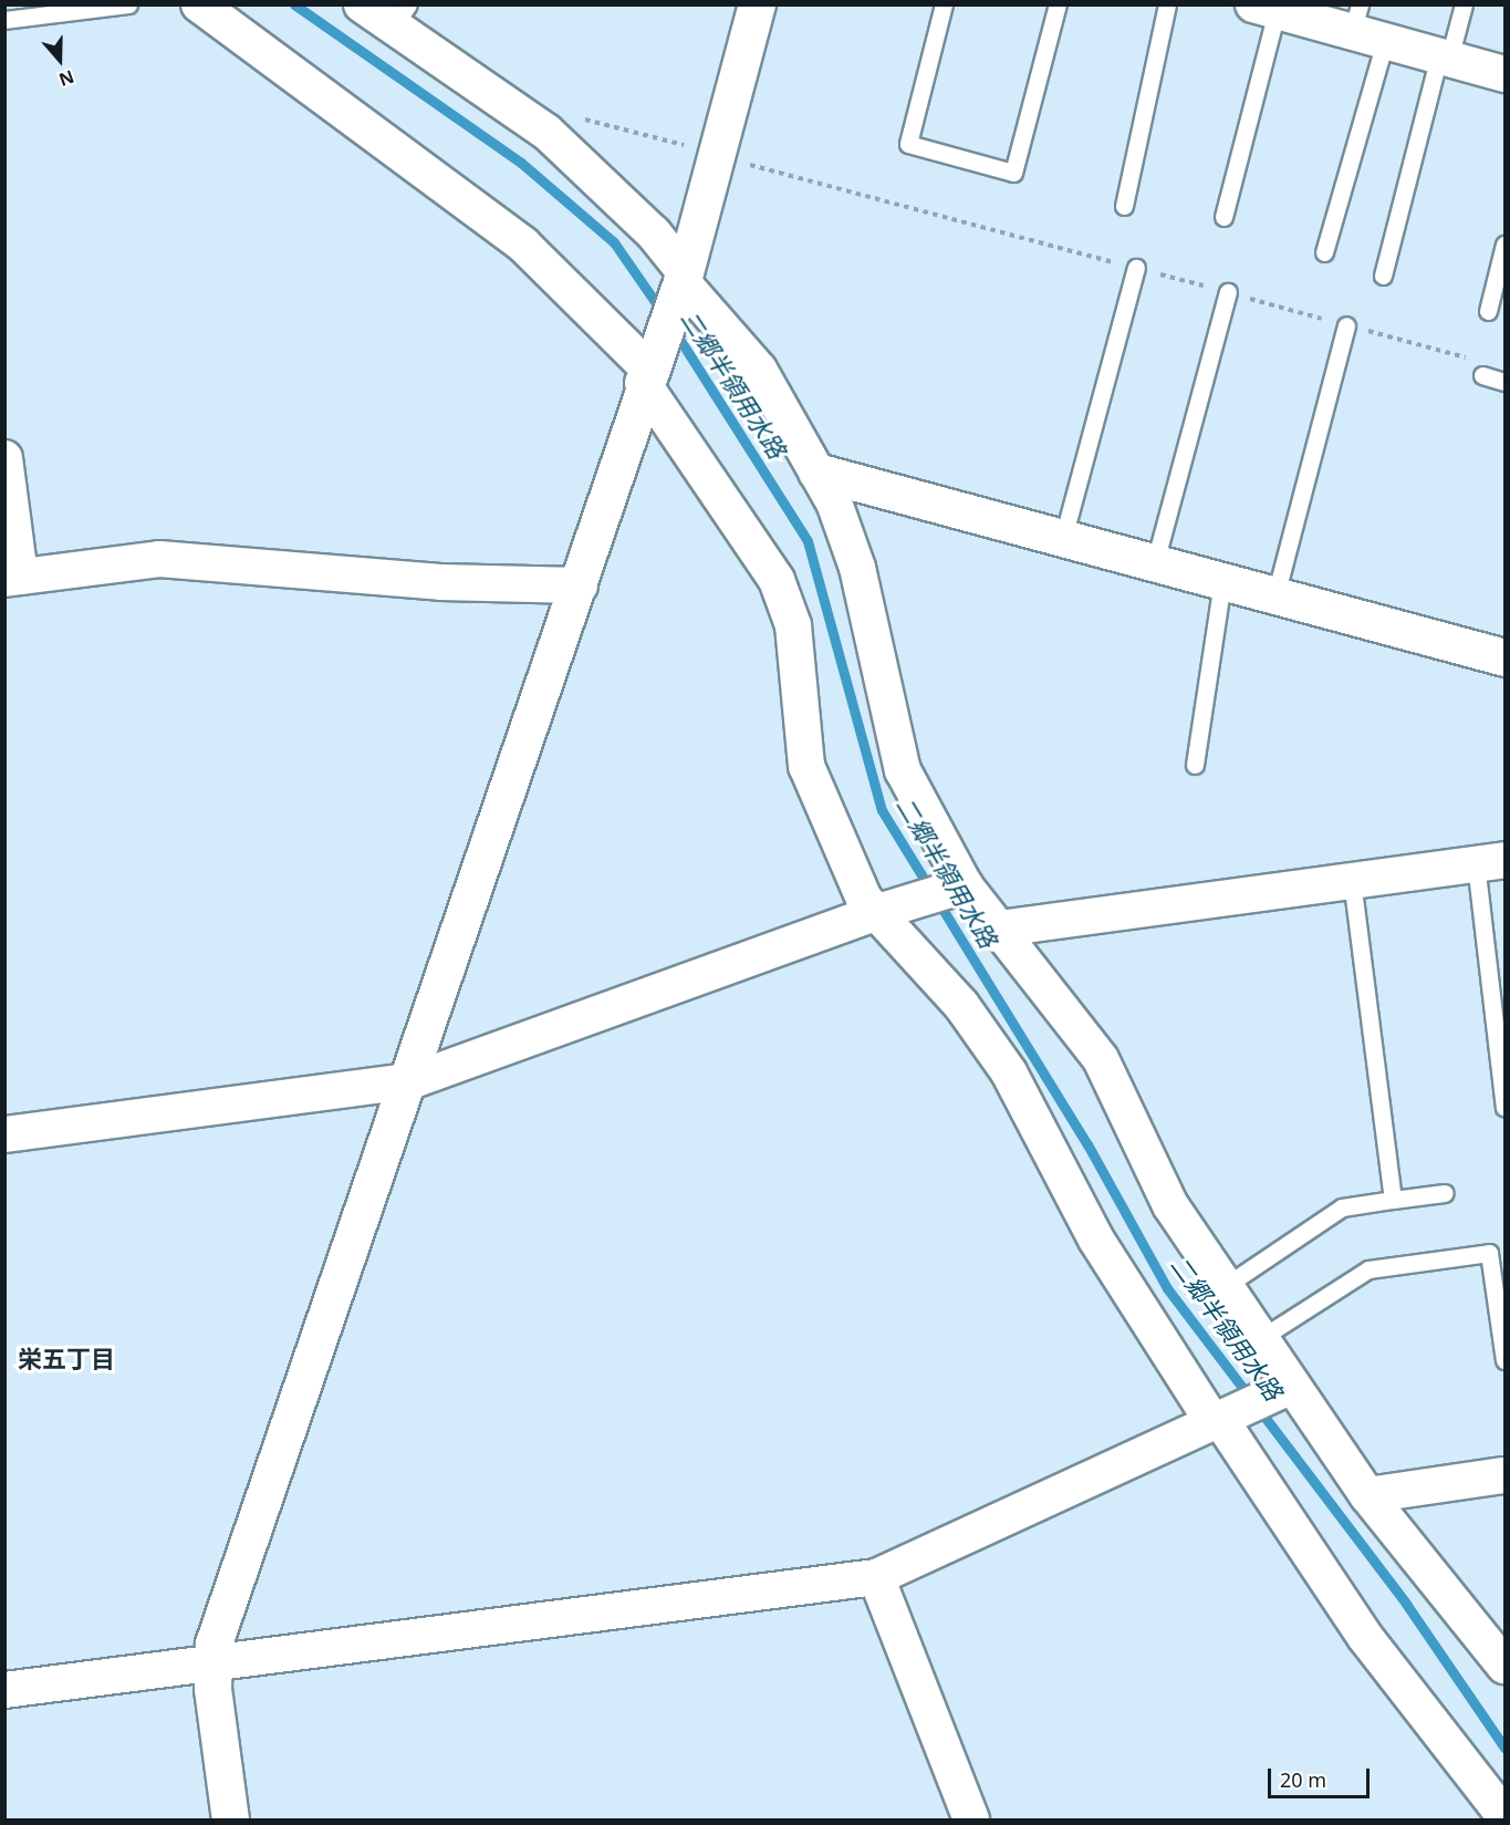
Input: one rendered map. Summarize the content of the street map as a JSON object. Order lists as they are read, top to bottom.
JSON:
{
  "districts": ["栄五丁目"],
  "water": ["二郷半領用水路"],
  "scale_bar": "20 m",
  "north": "bottom"
}
